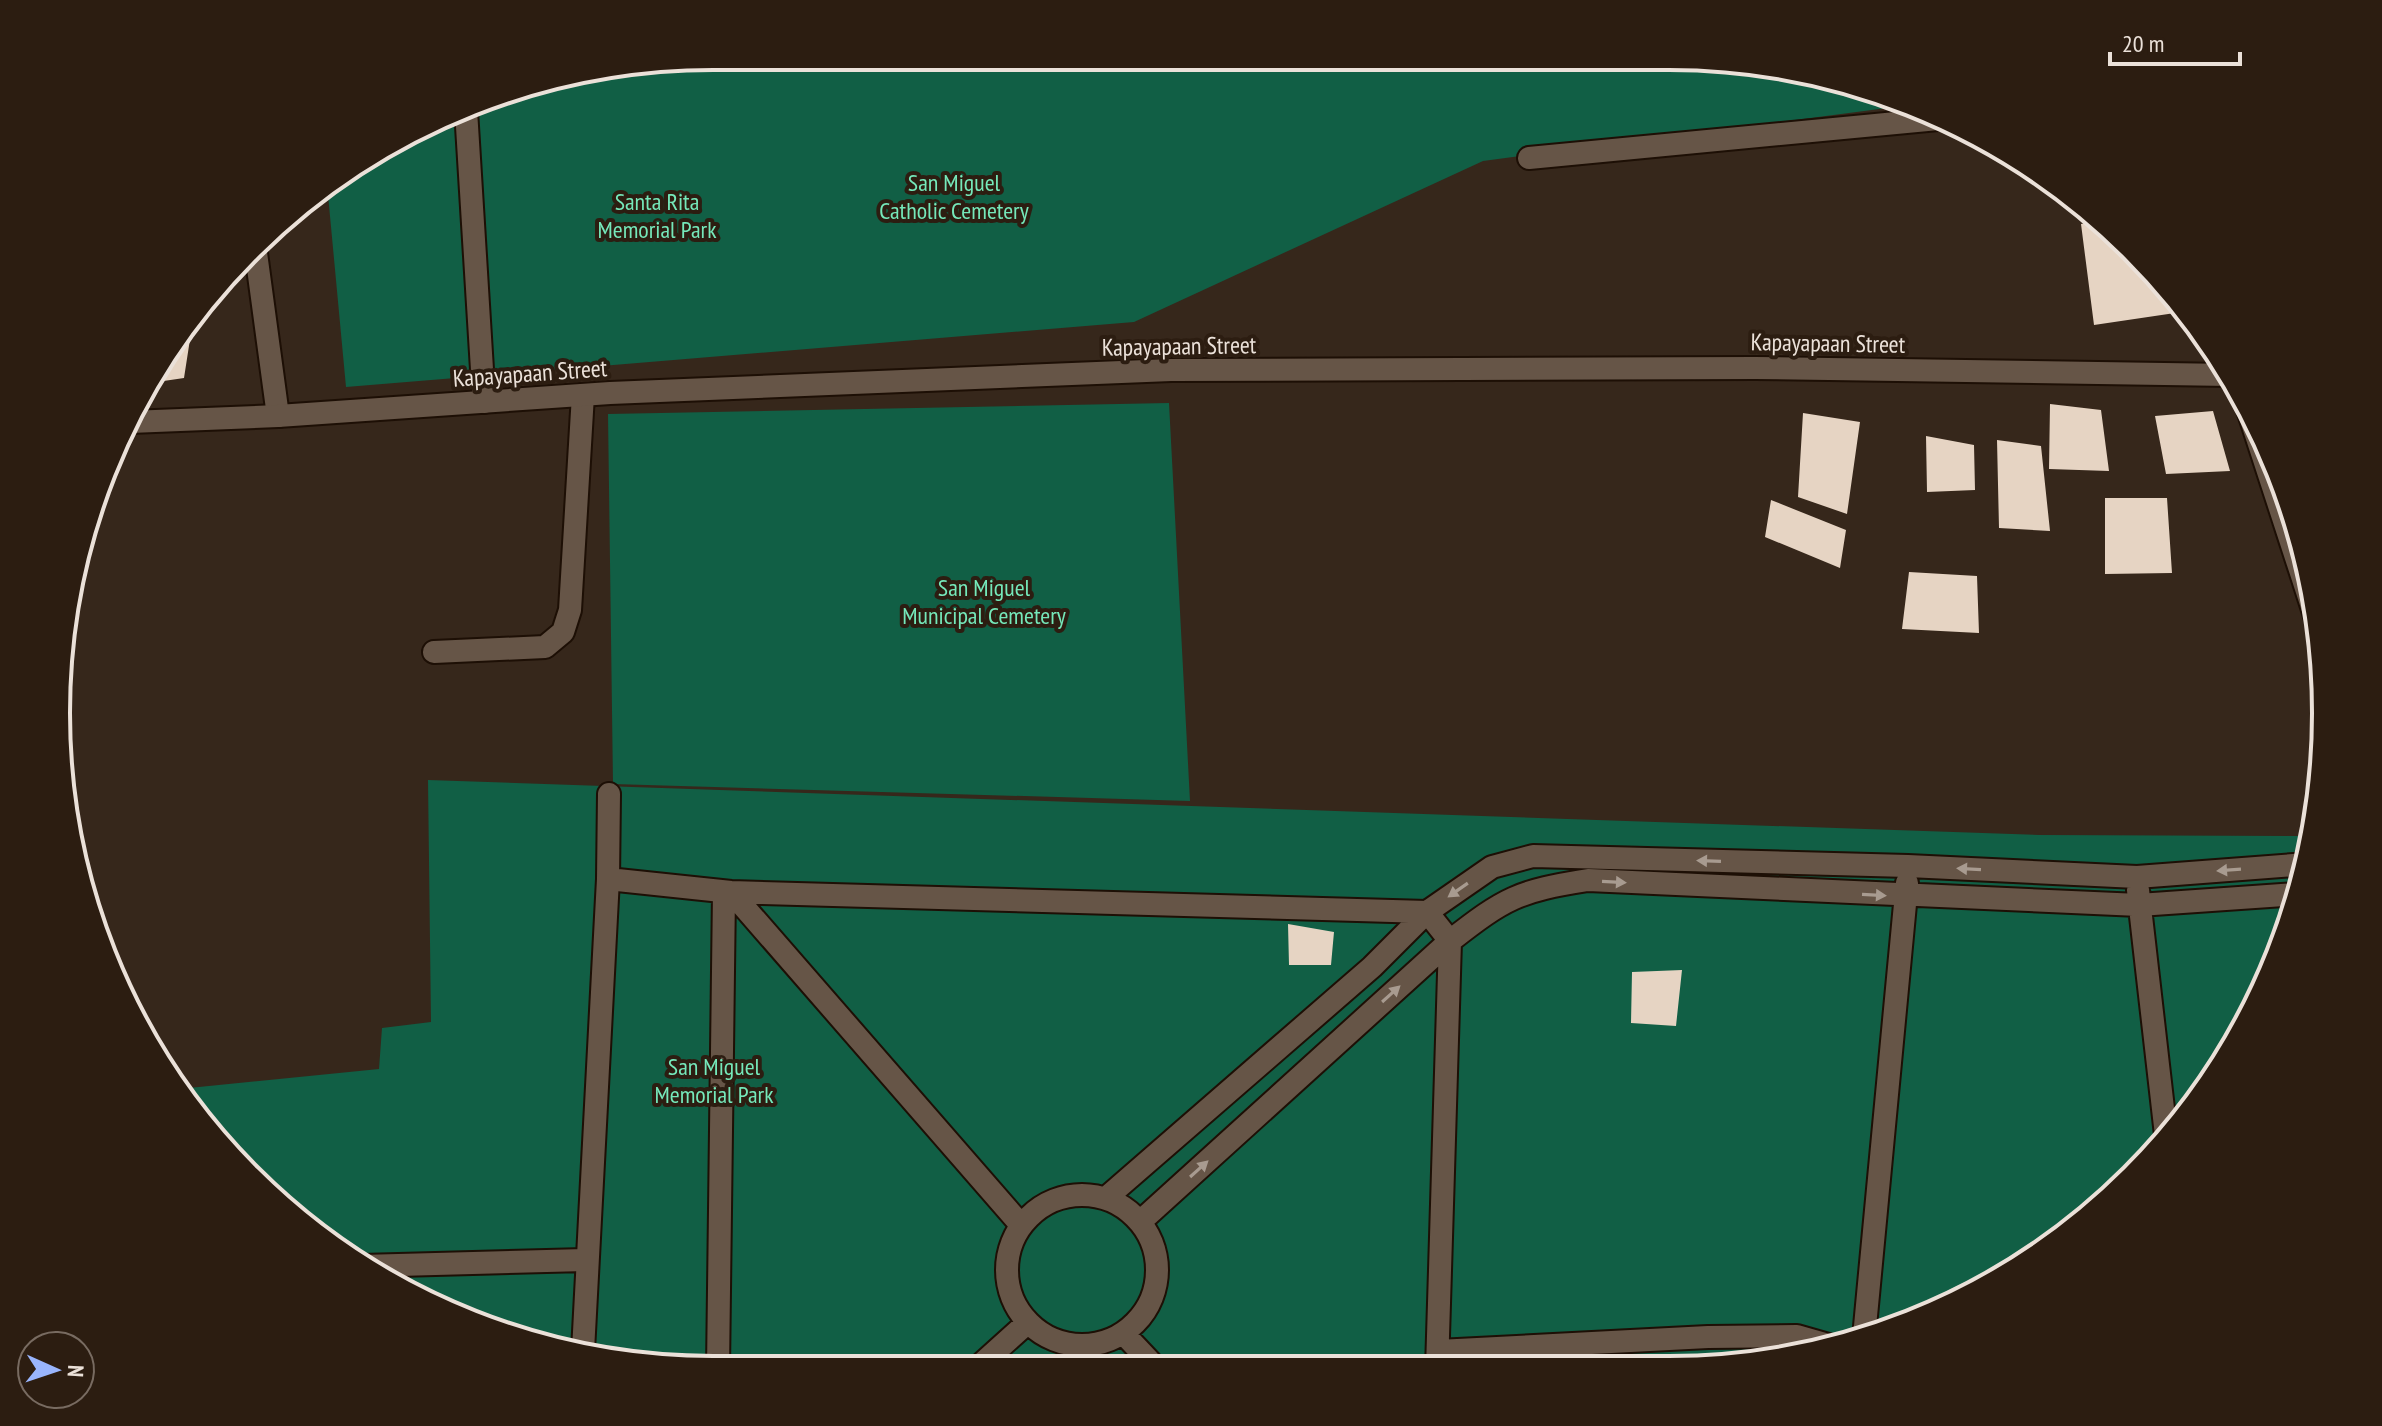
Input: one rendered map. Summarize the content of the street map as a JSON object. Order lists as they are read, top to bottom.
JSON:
{
  "streets": {
    "street": ["Kapayapaan Street"]
  },
  "parks": [
    "San Miguel Catholic Cemetery",
    "Santa Rita Memorial Park",
    "San Miguel Municipal Cemetery",
    "San Miguel Memorial Park"
  ],
  "scale_bar": "20 m",
  "north": "right"
}
